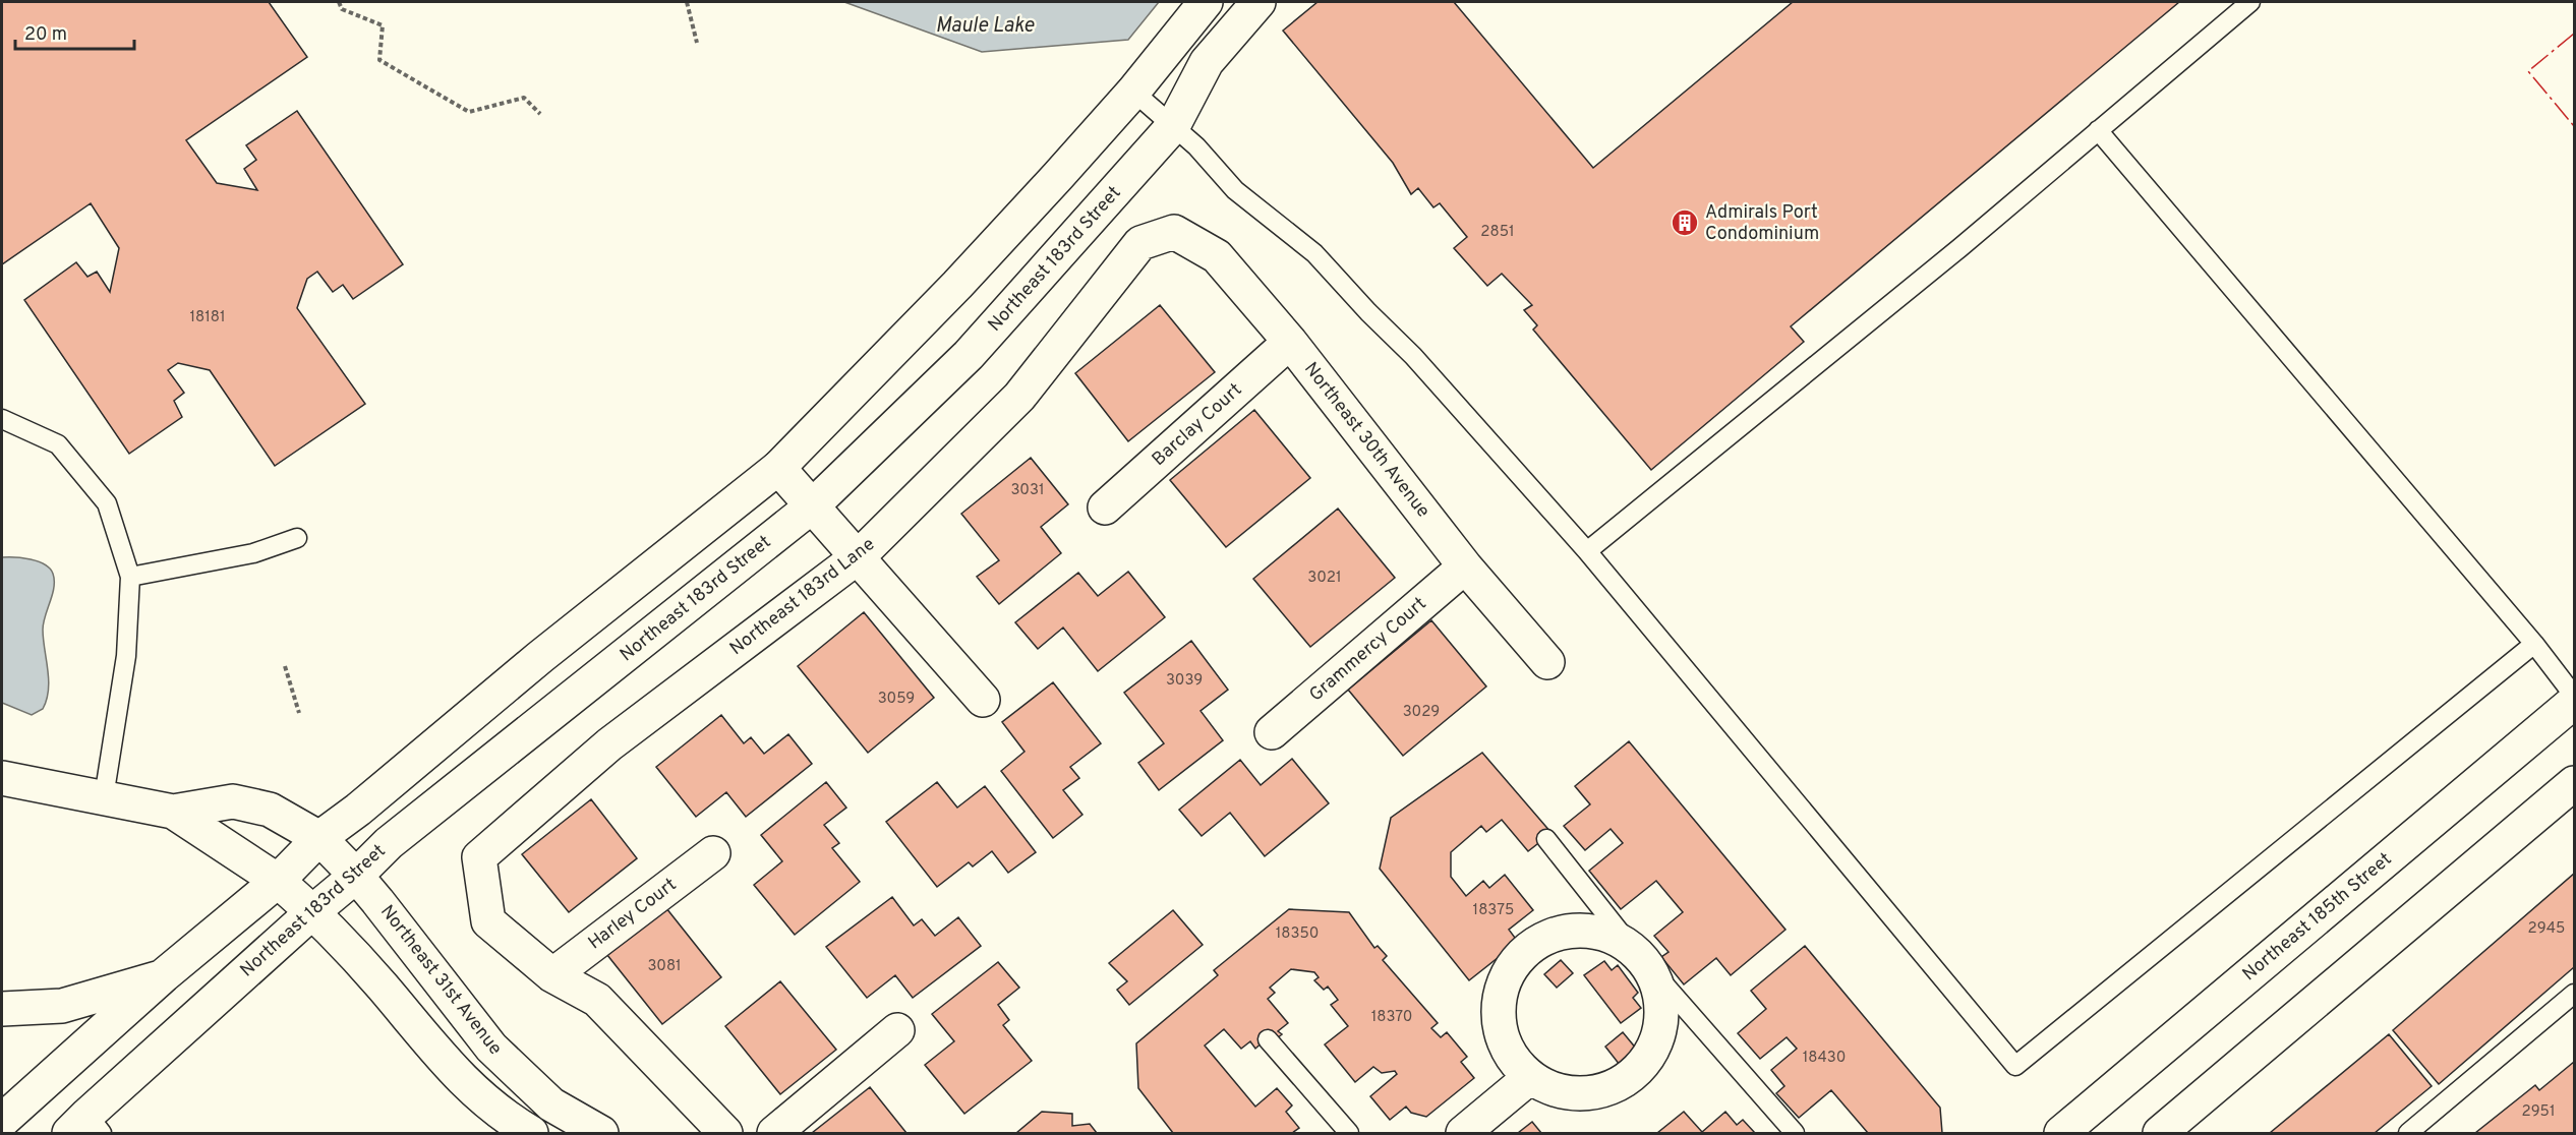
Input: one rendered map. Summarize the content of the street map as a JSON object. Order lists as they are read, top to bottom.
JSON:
{
  "streets": {
    "street": [
      "Northeast 183rd Street",
      "Barclay Court",
      "Northeast 30th Avenue",
      "Northeast 183rd Lane",
      "Grammercy Court",
      "Harley Court",
      "Northeast 185th Street",
      "Northeast 31st Avenue"
    ]
  },
  "crossings": [
    ["Northeast 183rd Street", "Northeast 31st Avenue"],
    ["Barclay Court", "Northeast 30th Avenue"],
    ["Northeast 30th Avenue", "Northeast 183rd Lane"],
    ["Northeast 30th Avenue", "Grammercy Court"],
    ["Northeast 183rd Lane", "Harley Court"]
  ],
  "water": ["Maule Lake"],
  "places": {
    "building": ["Admirals Port Condominium"]
  },
  "house_numbers": [
    "2851",
    "18181",
    "3031",
    "3021",
    "3039",
    "3059",
    "3029",
    "18375",
    "2945",
    "18350",
    "3081",
    "18370",
    "18430",
    "2951"
  ],
  "scale_bar": "20 m"
}
